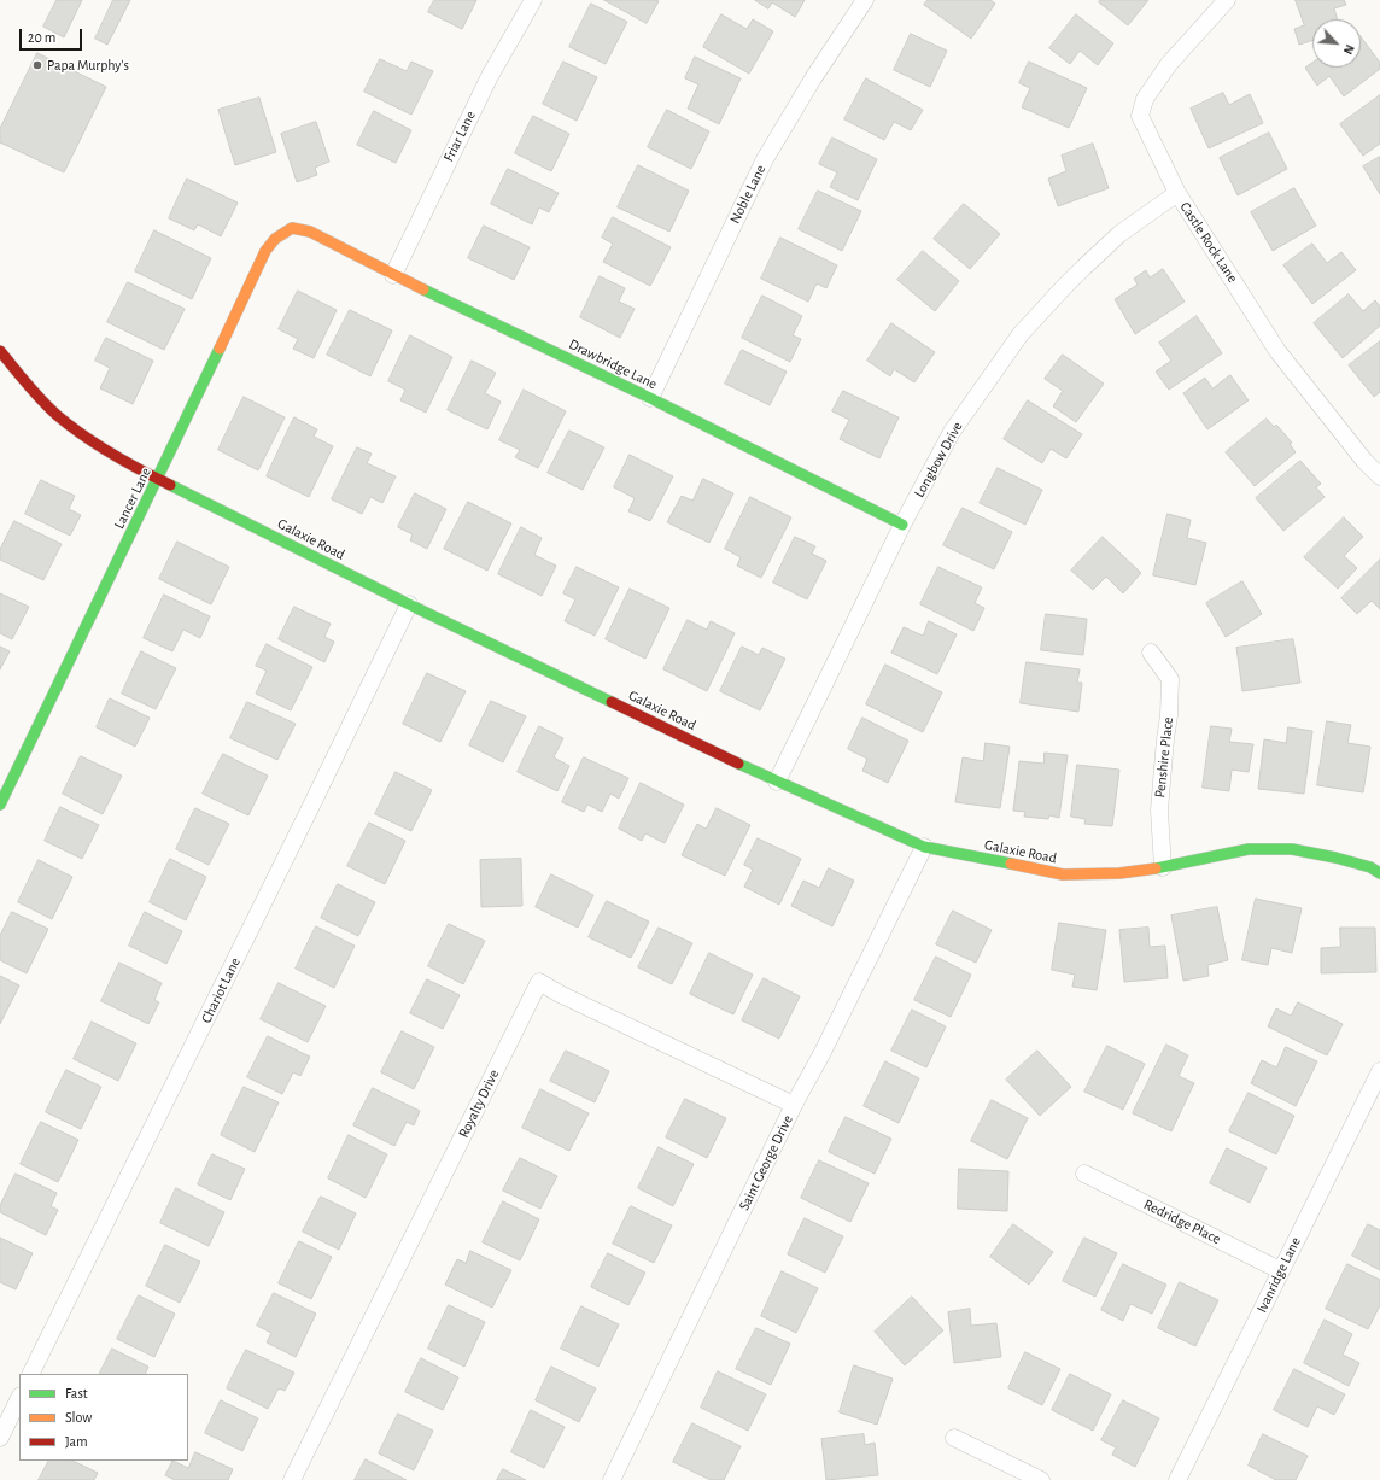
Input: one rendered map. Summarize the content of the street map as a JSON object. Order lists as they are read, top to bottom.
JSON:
{
  "streets": {
    "street": [
      "Friar Lane",
      "Noble Lane",
      "Castle Rock Lane",
      "Drawbridge Lane",
      "Longbow Drive",
      "Lancer Lane",
      "Galaxie Road",
      "Penshire Place",
      "Chariot Lane",
      "Royalty Drive",
      "Saint George Drive",
      "Redridge Place",
      "Ivanridge Lane"
    ]
  },
  "crossings": [
    ["Friar Lane", "Drawbridge Lane"],
    ["Noble Lane", "Drawbridge Lane"],
    ["Castle Rock Lane", "Longbow Drive"],
    ["Drawbridge Lane", "Longbow Drive"],
    ["Drawbridge Lane", "Lancer Lane"],
    ["Longbow Drive", "Galaxie Road"],
    ["Lancer Lane", "Galaxie Road"],
    ["Galaxie Road", "Penshire Place"],
    ["Galaxie Road", "Chariot Lane"],
    ["Galaxie Road", "Saint George Drive"],
    ["Royalty Drive", "Saint George Drive"],
    ["Redridge Place", "Ivanridge Lane"]
  ],
  "places": ["Papa Murphy's"],
  "legend": ["Fast", "Slow", "Jam"],
  "scale_bar": "20 m",
  "north": "bottom right"
}
